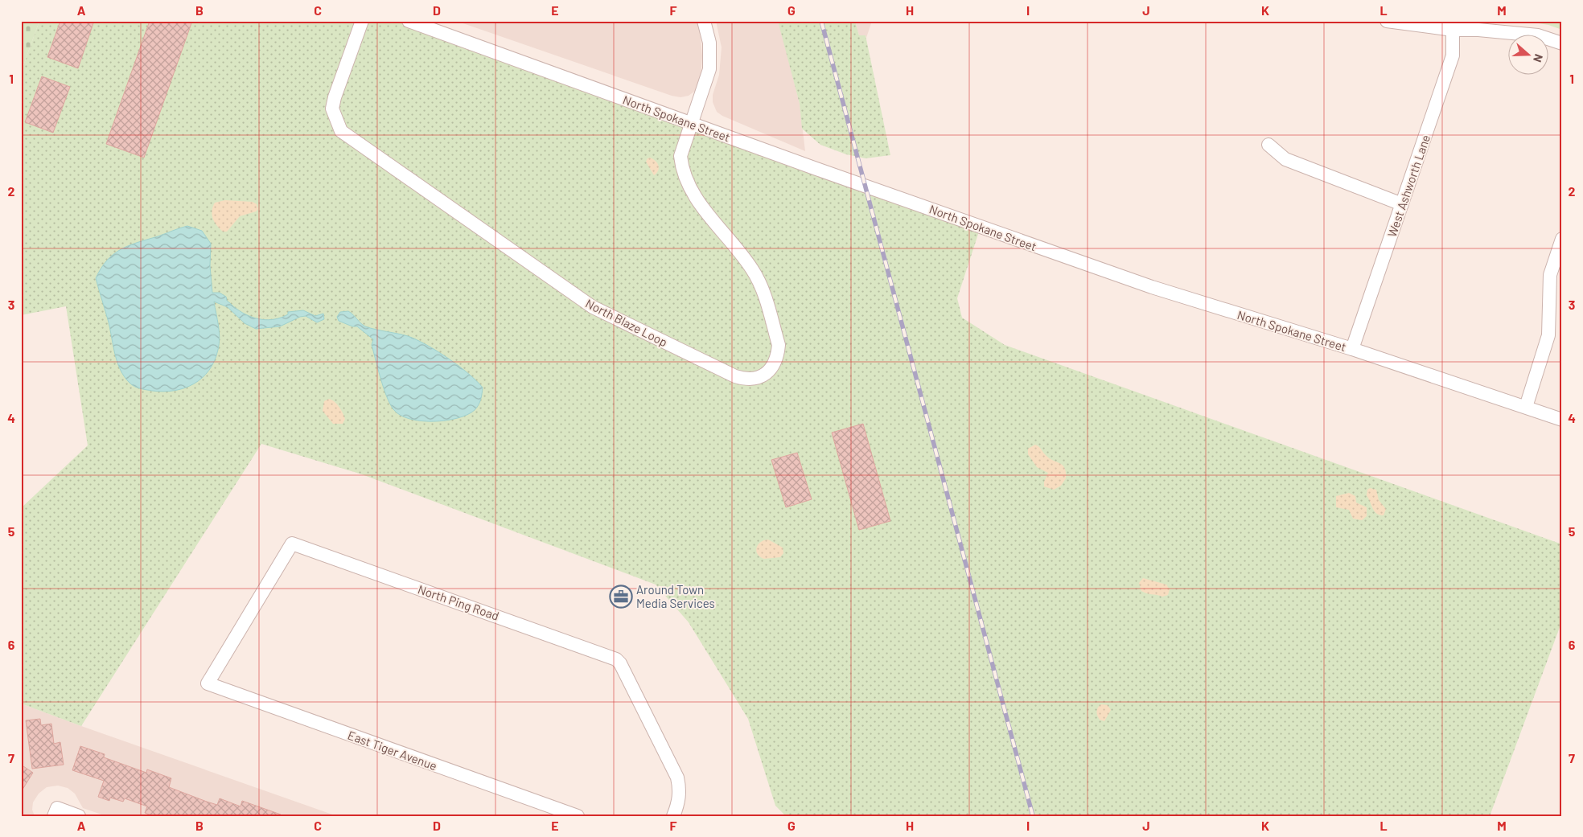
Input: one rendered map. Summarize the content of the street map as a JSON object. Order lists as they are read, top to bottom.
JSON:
{
  "streets": {
    "street": [
      "North Spokane Street",
      "West Ashworth Lane",
      "North Blaze Loop",
      "North Ping Road",
      "East Tiger Avenue"
    ]
  },
  "crossings": [
    ["North Spokane Street", "West Ashworth Lane"],
    ["North Spokane Street", "North Blaze Loop"],
    ["North Ping Road", "East Tiger Avenue"]
  ],
  "places": {
    "office": ["Around Town Media Services"]
  },
  "north": "right",
  "grid": {
    "columns": [
      "A",
      "B",
      "C",
      "D",
      "E",
      "F",
      "G",
      "H",
      "I",
      "J",
      "K",
      "L",
      "M"
    ],
    "rows": [
      "1",
      "2",
      "3",
      "4",
      "5",
      "6",
      "7"
    ]
  }
}
